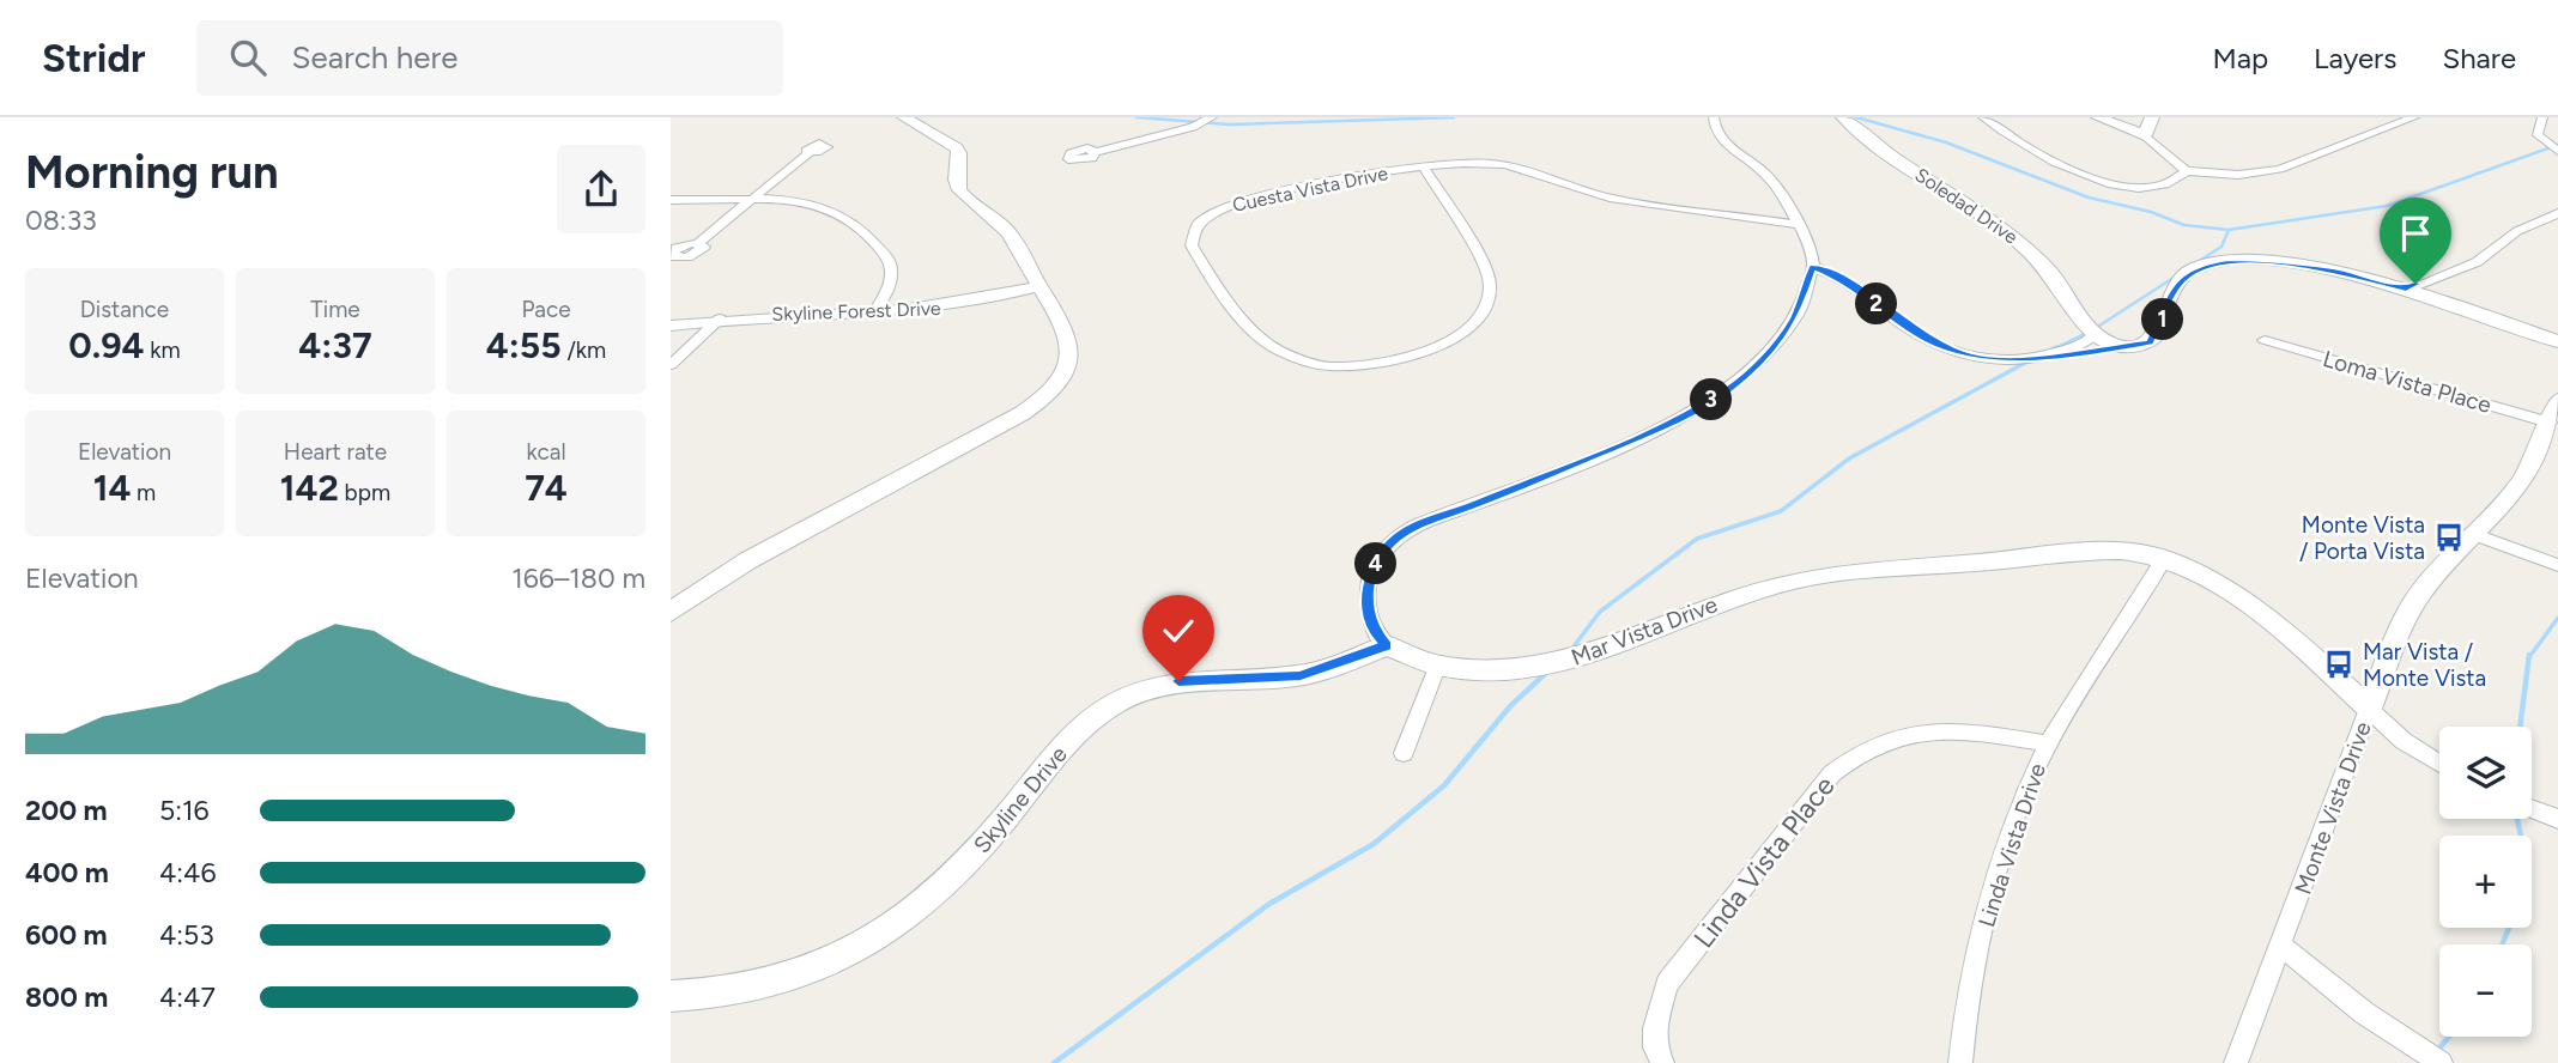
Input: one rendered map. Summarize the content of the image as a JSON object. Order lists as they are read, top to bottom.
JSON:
{
  "streets": {
    "street": [
      "Cuesta Vista Drive",
      "Soledad Drive",
      "Skyline Forest Drive",
      "Loma Vista Place",
      "Mar Vista Drive",
      "Skyline Drive",
      "Monte Vista Drive",
      "Linda Vista Drive",
      "Linda Vista Place"
    ]
  },
  "crossings": [
    ["Loma Vista Place", "Monte Vista Drive"],
    ["Mar Vista Drive", "Skyline Drive"],
    ["Mar Vista Drive", "Monte Vista Drive"],
    ["Mar Vista Drive", "Linda Vista Drive"],
    ["Linda Vista Drive", "Linda Vista Place"]
  ],
  "places": {
    "bus stop": ["Monte Vista / Porta Vista", "Mar Vista / Monte Vista"]
  },
  "page": {
    "header": "Stridr",
    "search": "Search here",
    "nav": ["Map", "Layers", "Share"],
    "heading": ["Morning run", "08:33"],
    "stats": [
      ["Distance", "0.94 km"],
      ["Time", "4:37"],
      ["Pace", "4:55 /km"],
      ["Elevation", "14 m"],
      ["Heart rate", "142 bpm"],
      ["kcal", "74"]
    ],
    "pins": [
      "2",
      "1",
      "3",
      "4"
    ],
    "chart": ["Elevation", "166–180 m"],
    "map_buttons": ["+", "−"],
    "list": [
      {
        "name": "200 m",
        "note": "5:16"
      },
      {
        "name": "400 m",
        "note": "4:46"
      },
      {
        "name": "600 m",
        "note": "4:53"
      },
      {
        "name": "800 m",
        "note": "4:47"
      }
    ]
  }
}
